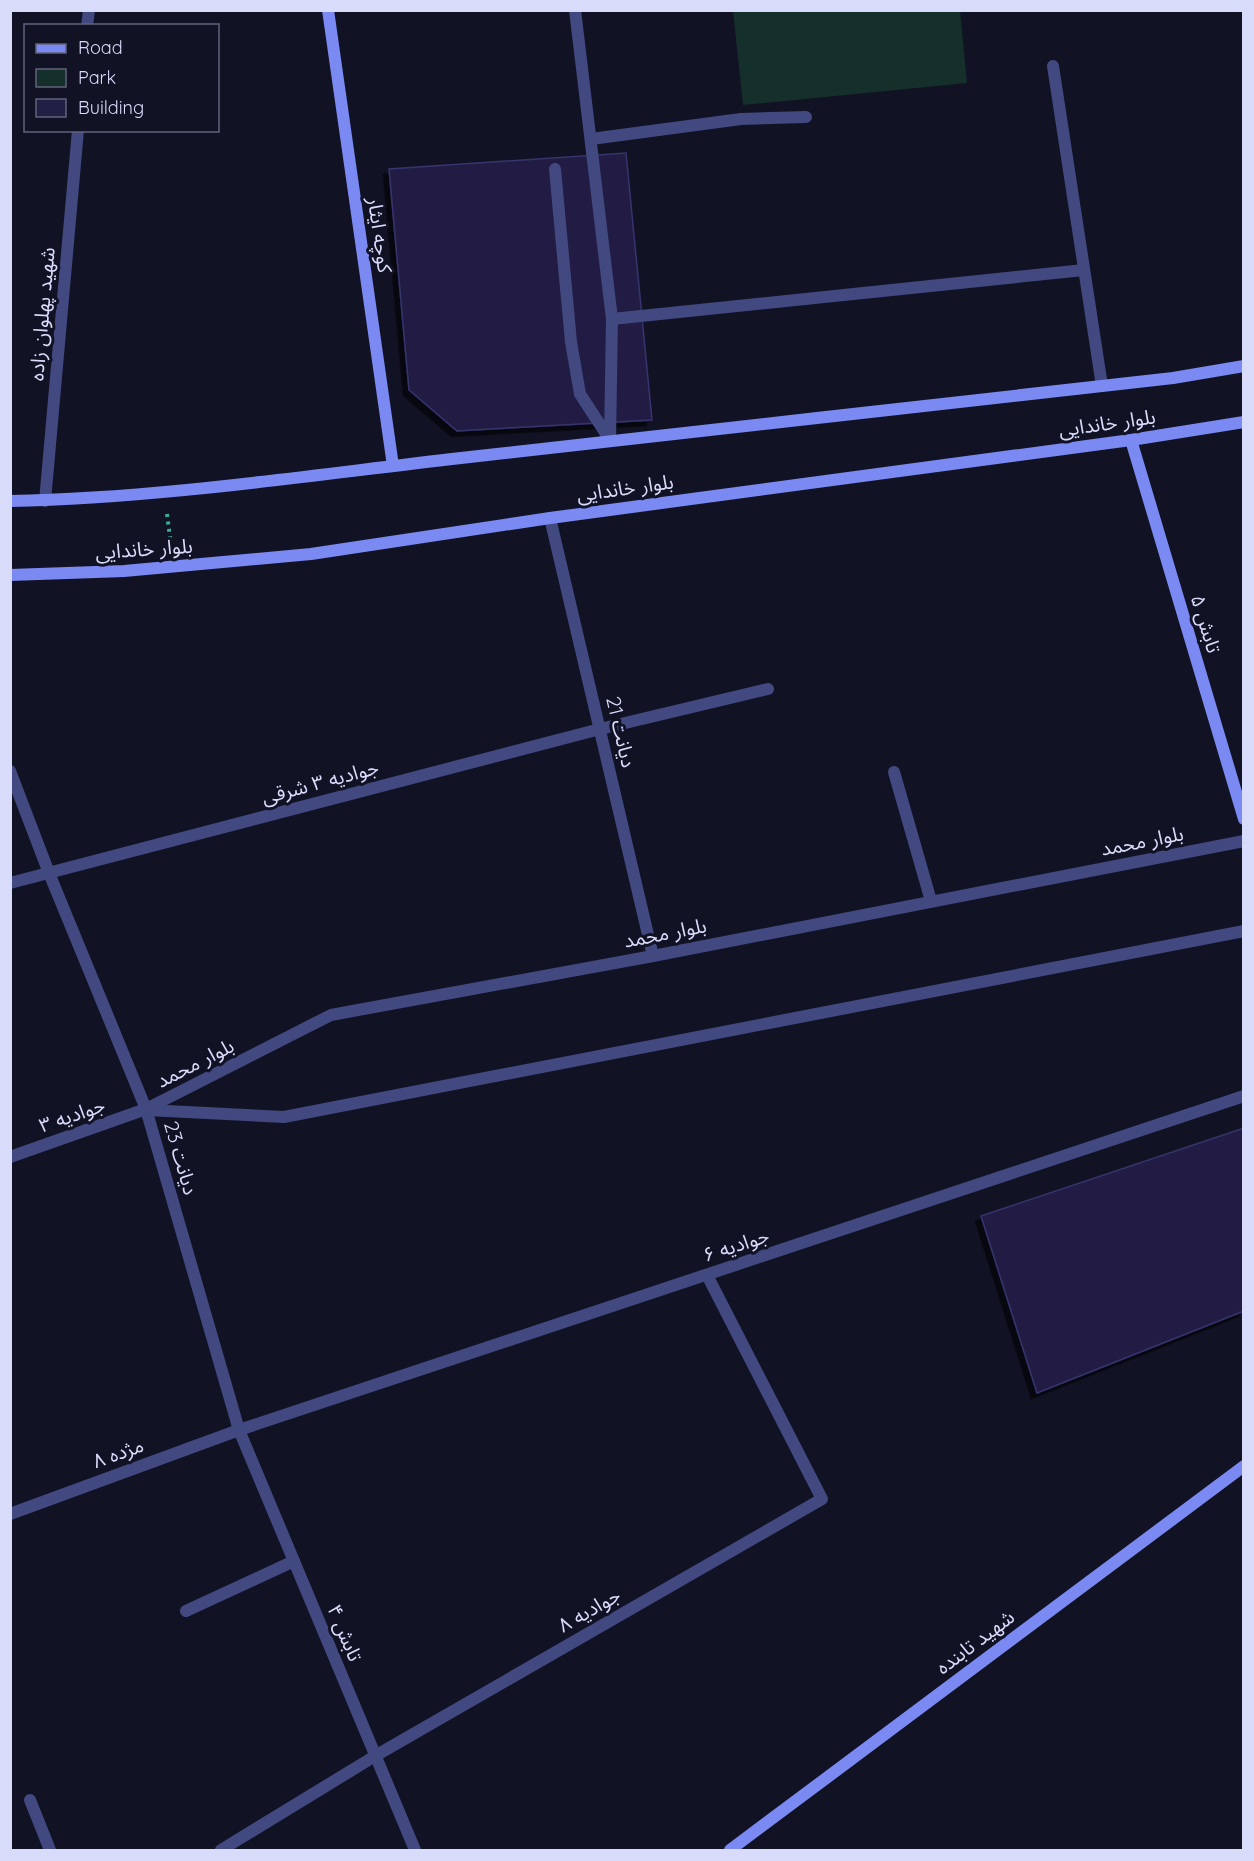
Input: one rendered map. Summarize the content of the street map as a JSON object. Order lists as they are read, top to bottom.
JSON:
{
  "streets": {
    "main road": [
      "کوچه ایثار",
      "بلوار خاندایی",
      "تابش ۵",
      "شهید تابنده"
    ],
    "street": [
      "شهید پهلوان زاده",
      "دیانت 21",
      "جوادیه ۳ شرقی",
      "بلوار محمد",
      "جوادیه ۳",
      "دیانت 23",
      "جوادیه ۶",
      "مژده ۸",
      "جوادیه ۸",
      "تابش ۴"
    ]
  },
  "crossings": [
    ["کوچه ایثار", "بلوار خاندایی"],
    ["شهید پهلوان زاده", "بلوار خاندایی"],
    ["بلوار خاندایی", "تابش ۵"],
    ["بلوار خاندایی", "دیانت 21"],
    ["دیانت 21", "جوادیه ۳ شرقی"],
    ["دیانت 21", "بلوار محمد"],
    ["جوادیه ۳ شرقی", "دیانت 23"],
    ["بلوار محمد", "جوادیه ۳"],
    ["بلوار محمد", "دیانت 23"],
    ["جوادیه ۳", "دیانت 23"],
    ["دیانت 23", "جوادیه ۶"],
    ["دیانت 23", "مژده ۸"],
    ["دیانت 23", "تابش ۴"],
    ["جوادیه ۶", "مژده ۸"],
    ["جوادیه ۶", "جوادیه ۸"],
    ["جوادیه ۶", "تابش ۴"],
    ["مژده ۸", "تابش ۴"],
    ["جوادیه ۸", "تابش ۴"]
  ],
  "legend": ["Road", "Park", "Building"]
}
